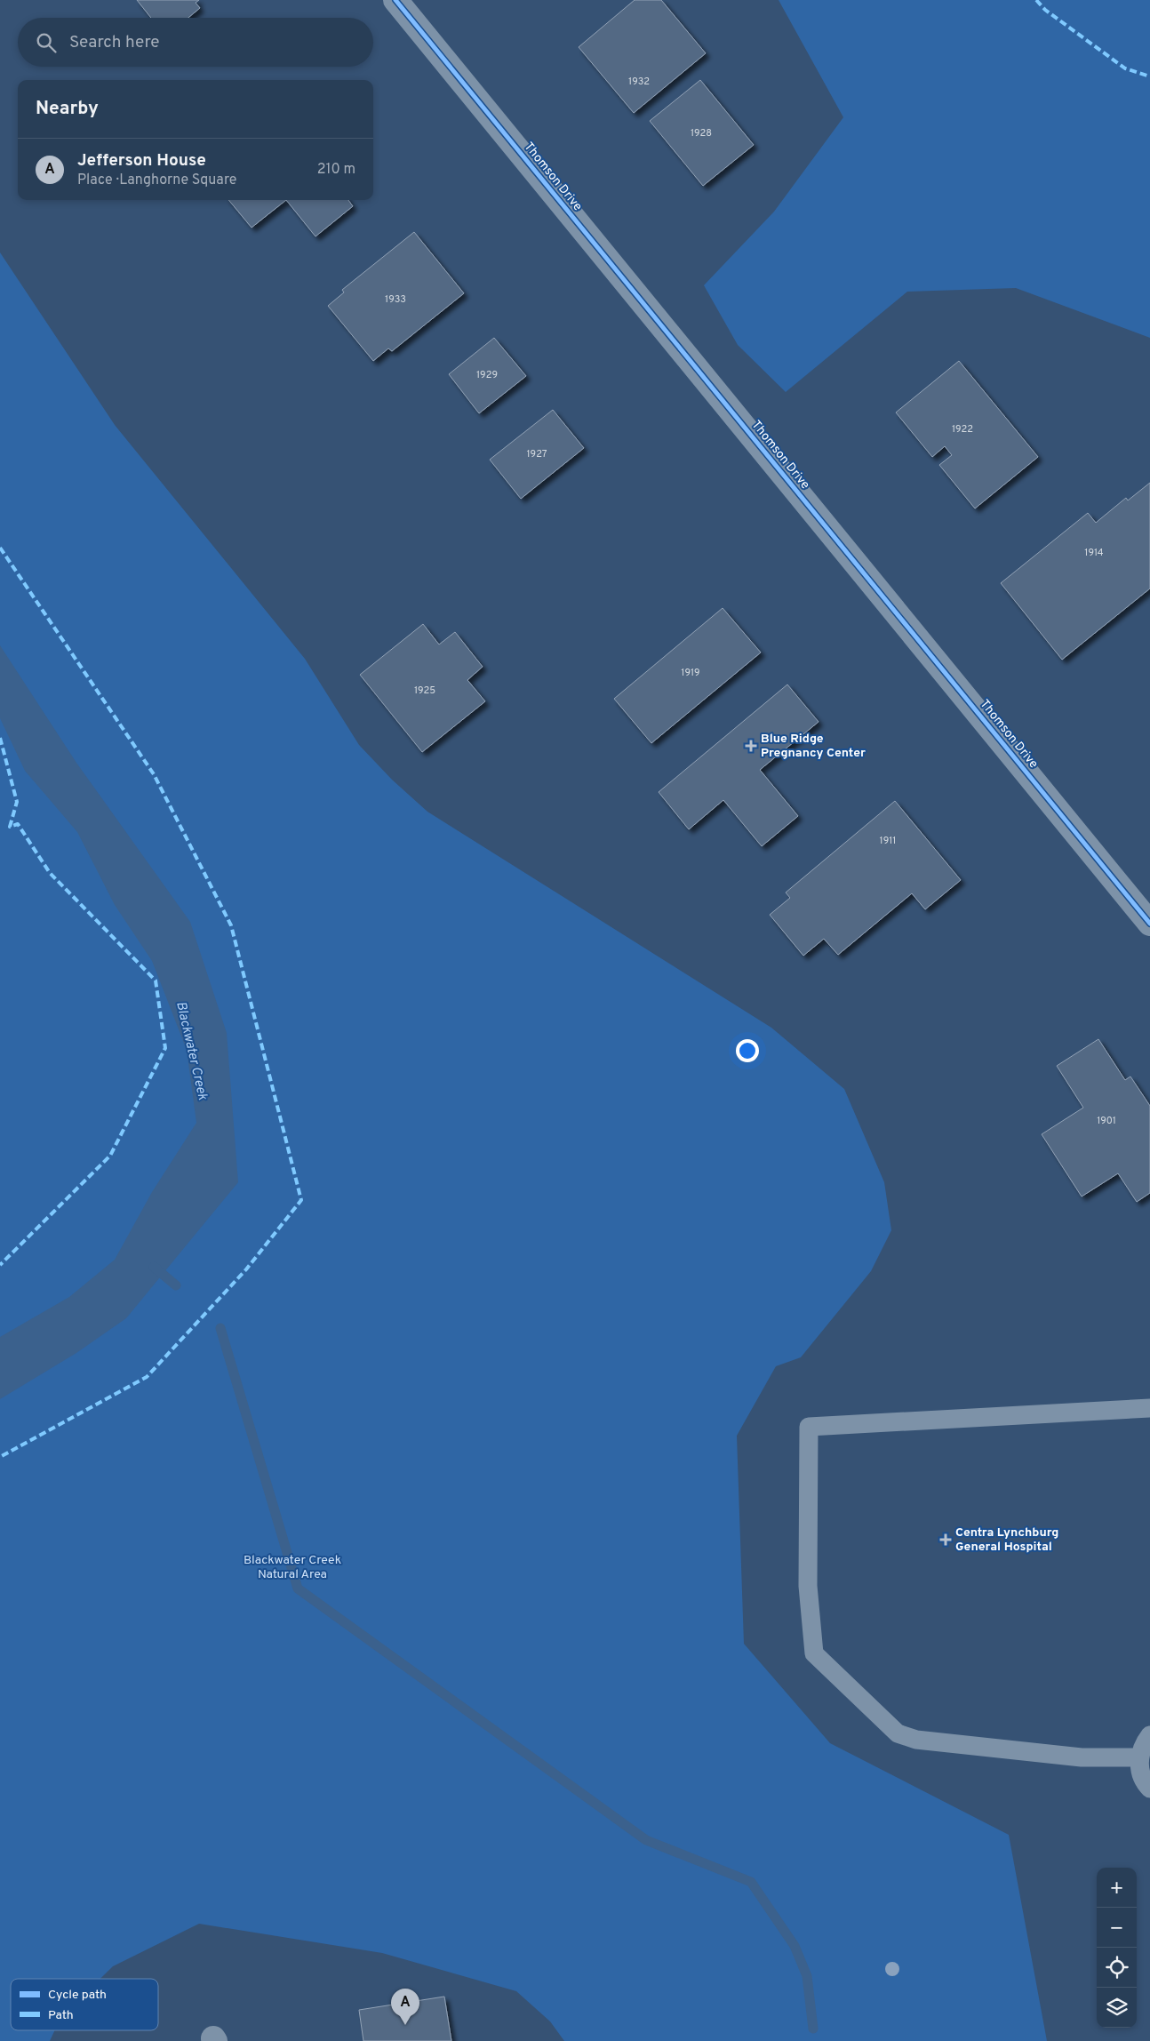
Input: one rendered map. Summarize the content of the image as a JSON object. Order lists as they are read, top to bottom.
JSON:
{
  "streets": {
    "street": ["Thomson Drive"]
  },
  "water": ["Blackwater Creek"],
  "parks": ["Blackwater Creek Natural Area"],
  "places": {
    "health": ["Blue Ridge Pregnancy Center", "Centra Lynchburg General Hospital"]
  },
  "house_numbers": [
    "1932",
    "1928",
    "1933",
    "1929",
    "1922",
    "1927",
    "1914",
    "1919",
    "1925",
    "1911",
    "1901"
  ],
  "legend": ["Cycle path", "Path"],
  "page": {
    "search": "Search here",
    "heading": "Nearby",
    "list": [
      {
        "mark": "A",
        "name": "Jefferson House",
        "note": "Place · Langhorne Square",
        "value": "210 m"
      }
    ],
    "map_buttons": ["+", "−"],
    "pins": "A"
  }
}
